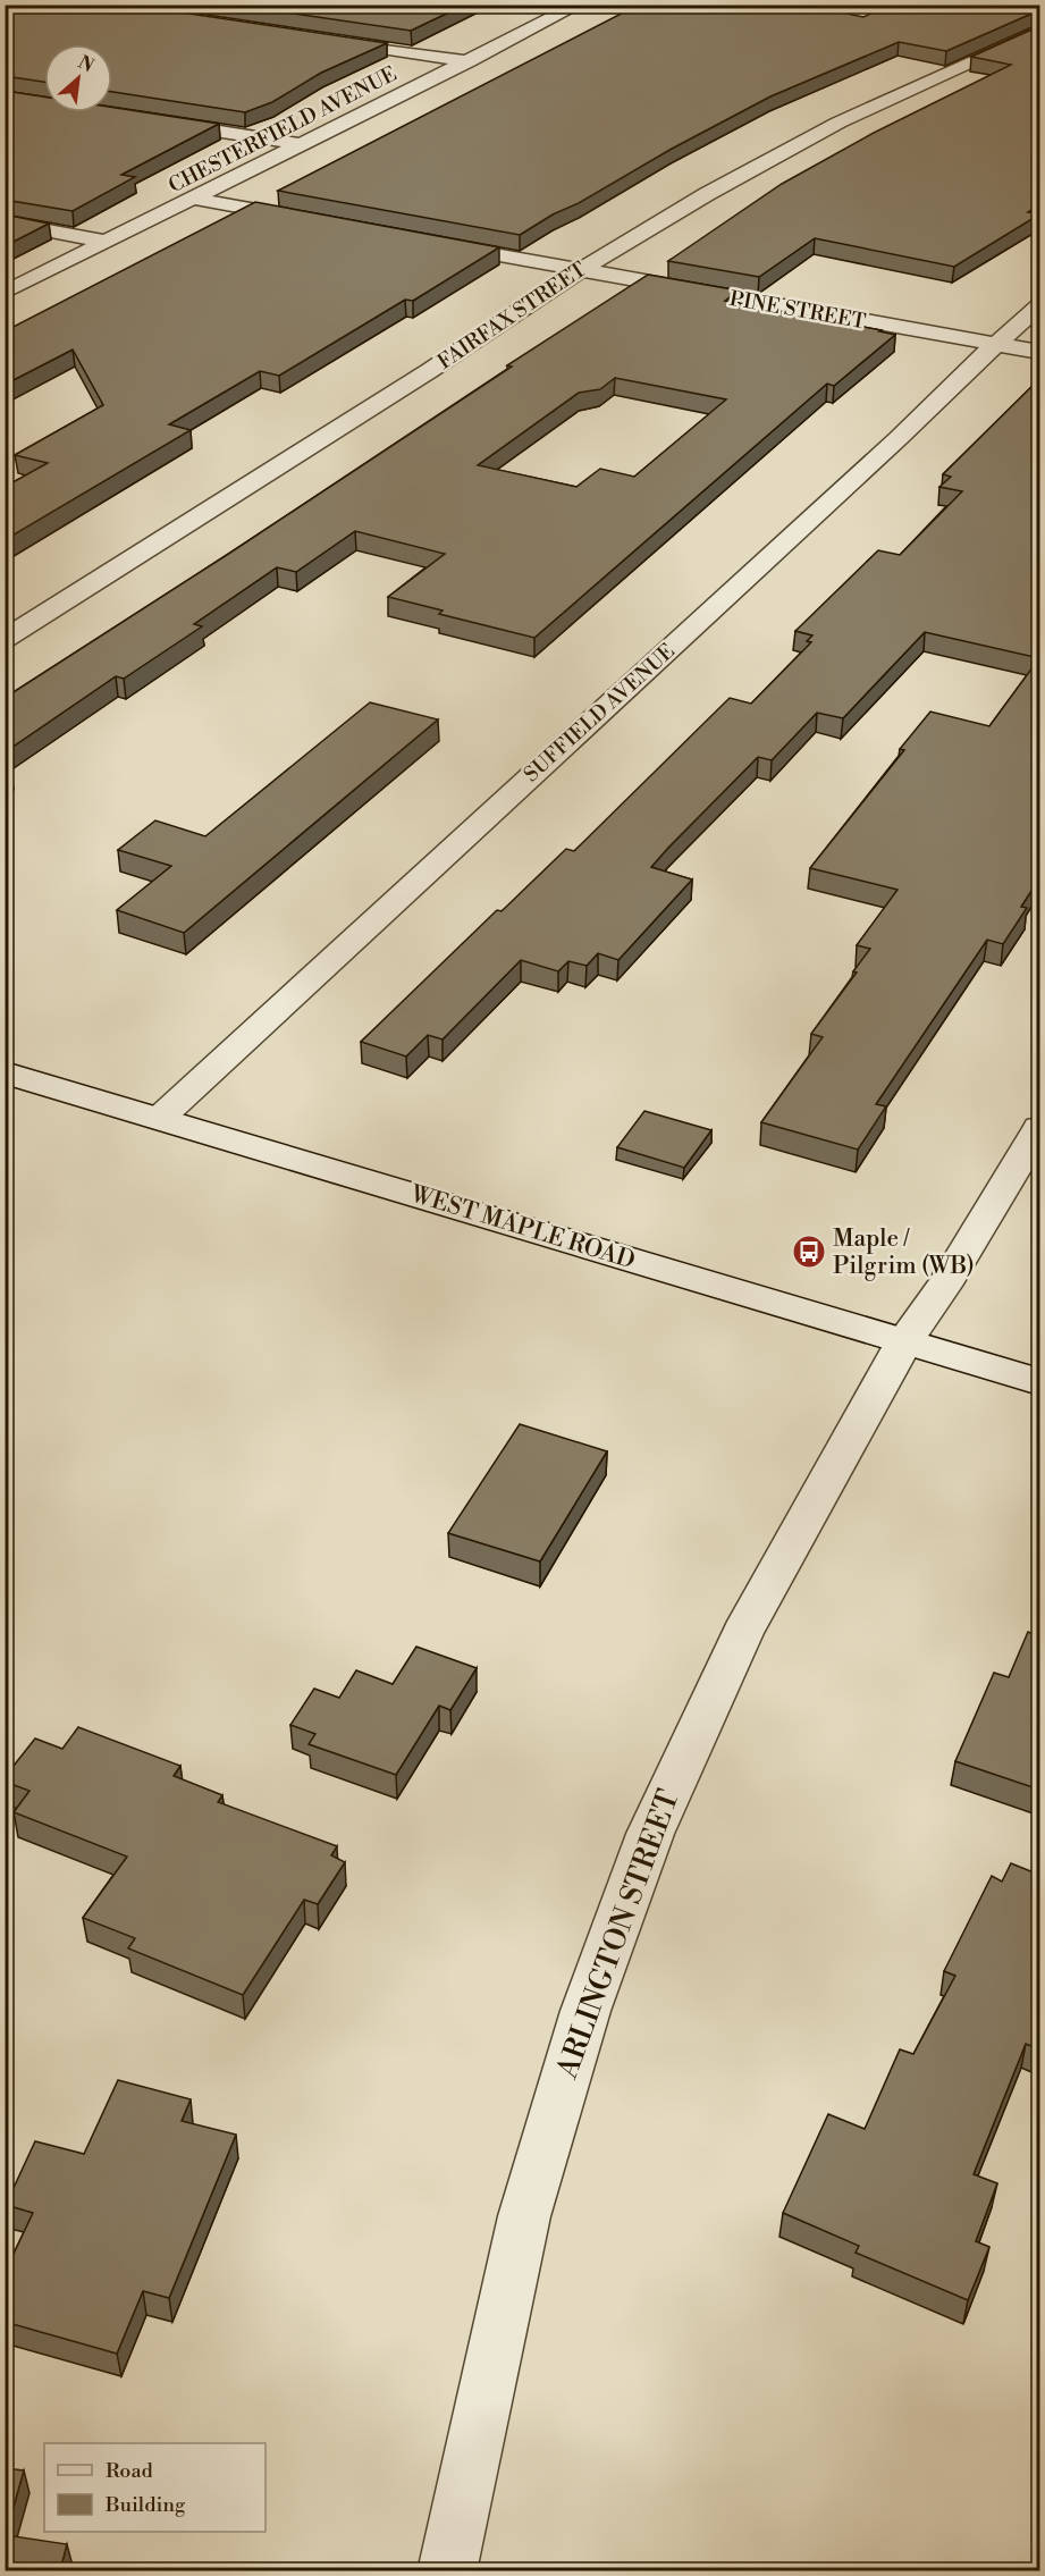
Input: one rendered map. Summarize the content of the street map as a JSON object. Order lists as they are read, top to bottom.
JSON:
{
  "streets": {
    "street": [
      "CHESTERFIELD AVENUE",
      "PINE STREET",
      "FAIRFAX STREET",
      "SUFFIELD AVENUE",
      "WEST MAPLE ROAD",
      "ARLINGTON STREET"
    ]
  },
  "crossings": [
    ["PINE STREET", "FAIRFAX STREET"],
    ["PINE STREET", "SUFFIELD AVENUE"],
    ["SUFFIELD AVENUE", "WEST MAPLE ROAD"],
    ["WEST MAPLE ROAD", "ARLINGTON STREET"]
  ],
  "places": {
    "bus stop": ["Maple / Pilgrim (WB)"]
  },
  "legend": ["Road", "Building"],
  "north": "top right"
}
